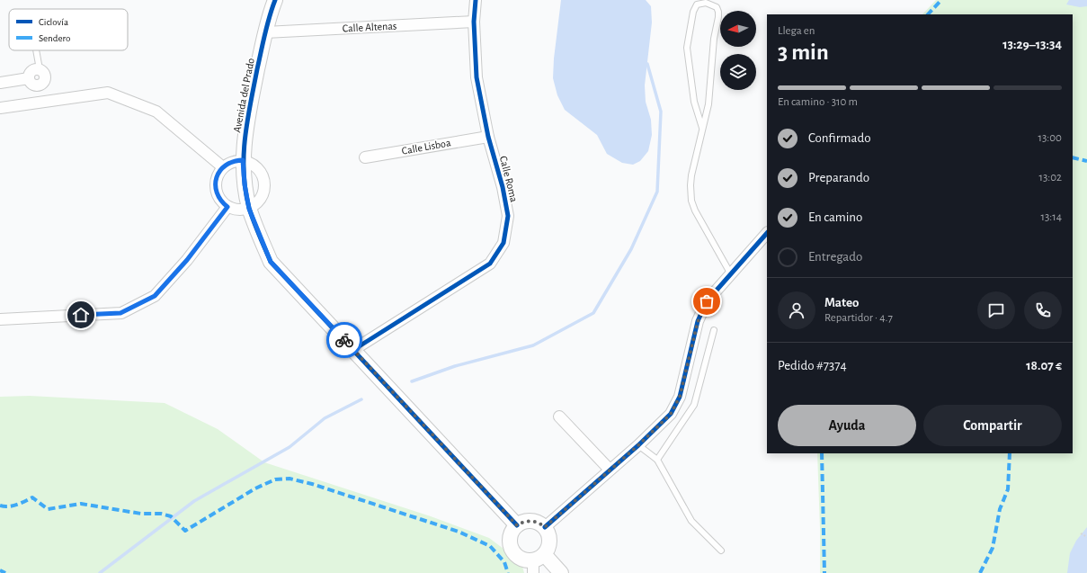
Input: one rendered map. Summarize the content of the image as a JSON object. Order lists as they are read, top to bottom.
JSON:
{
  "streets": {
    "street": [
      "Calle Altenas",
      "Avenida del Prado",
      "Calle Lisboa",
      "Calle Roma"
    ]
  },
  "crossings": [
    ["Calle Altenas", "Avenida del Prado"],
    ["Calle Altenas", "Calle Roma"],
    ["Avenida del Prado", "Calle Roma"],
    ["Calle Lisboa", "Calle Roma"]
  ],
  "legend": ["Ciclovía", "Sendero"],
  "north": "left",
  "page": {
    "heading": ["3 min", "Llega en", "13:29–13:34"],
    "panel": [
      "Mateo",
      "Repartidor · 4.7",
      "Pedido #7374",
      "18.07 €"
    ],
    "bar": "En camino · 310 m",
    "list": [
      ["Confirmado", "13:00"],
      ["Preparando", "13:02"],
      ["En camino", "13:14"],
      "Entregado"
    ],
    "buttons": ["Ayuda", "Compartir"]
  }
}
